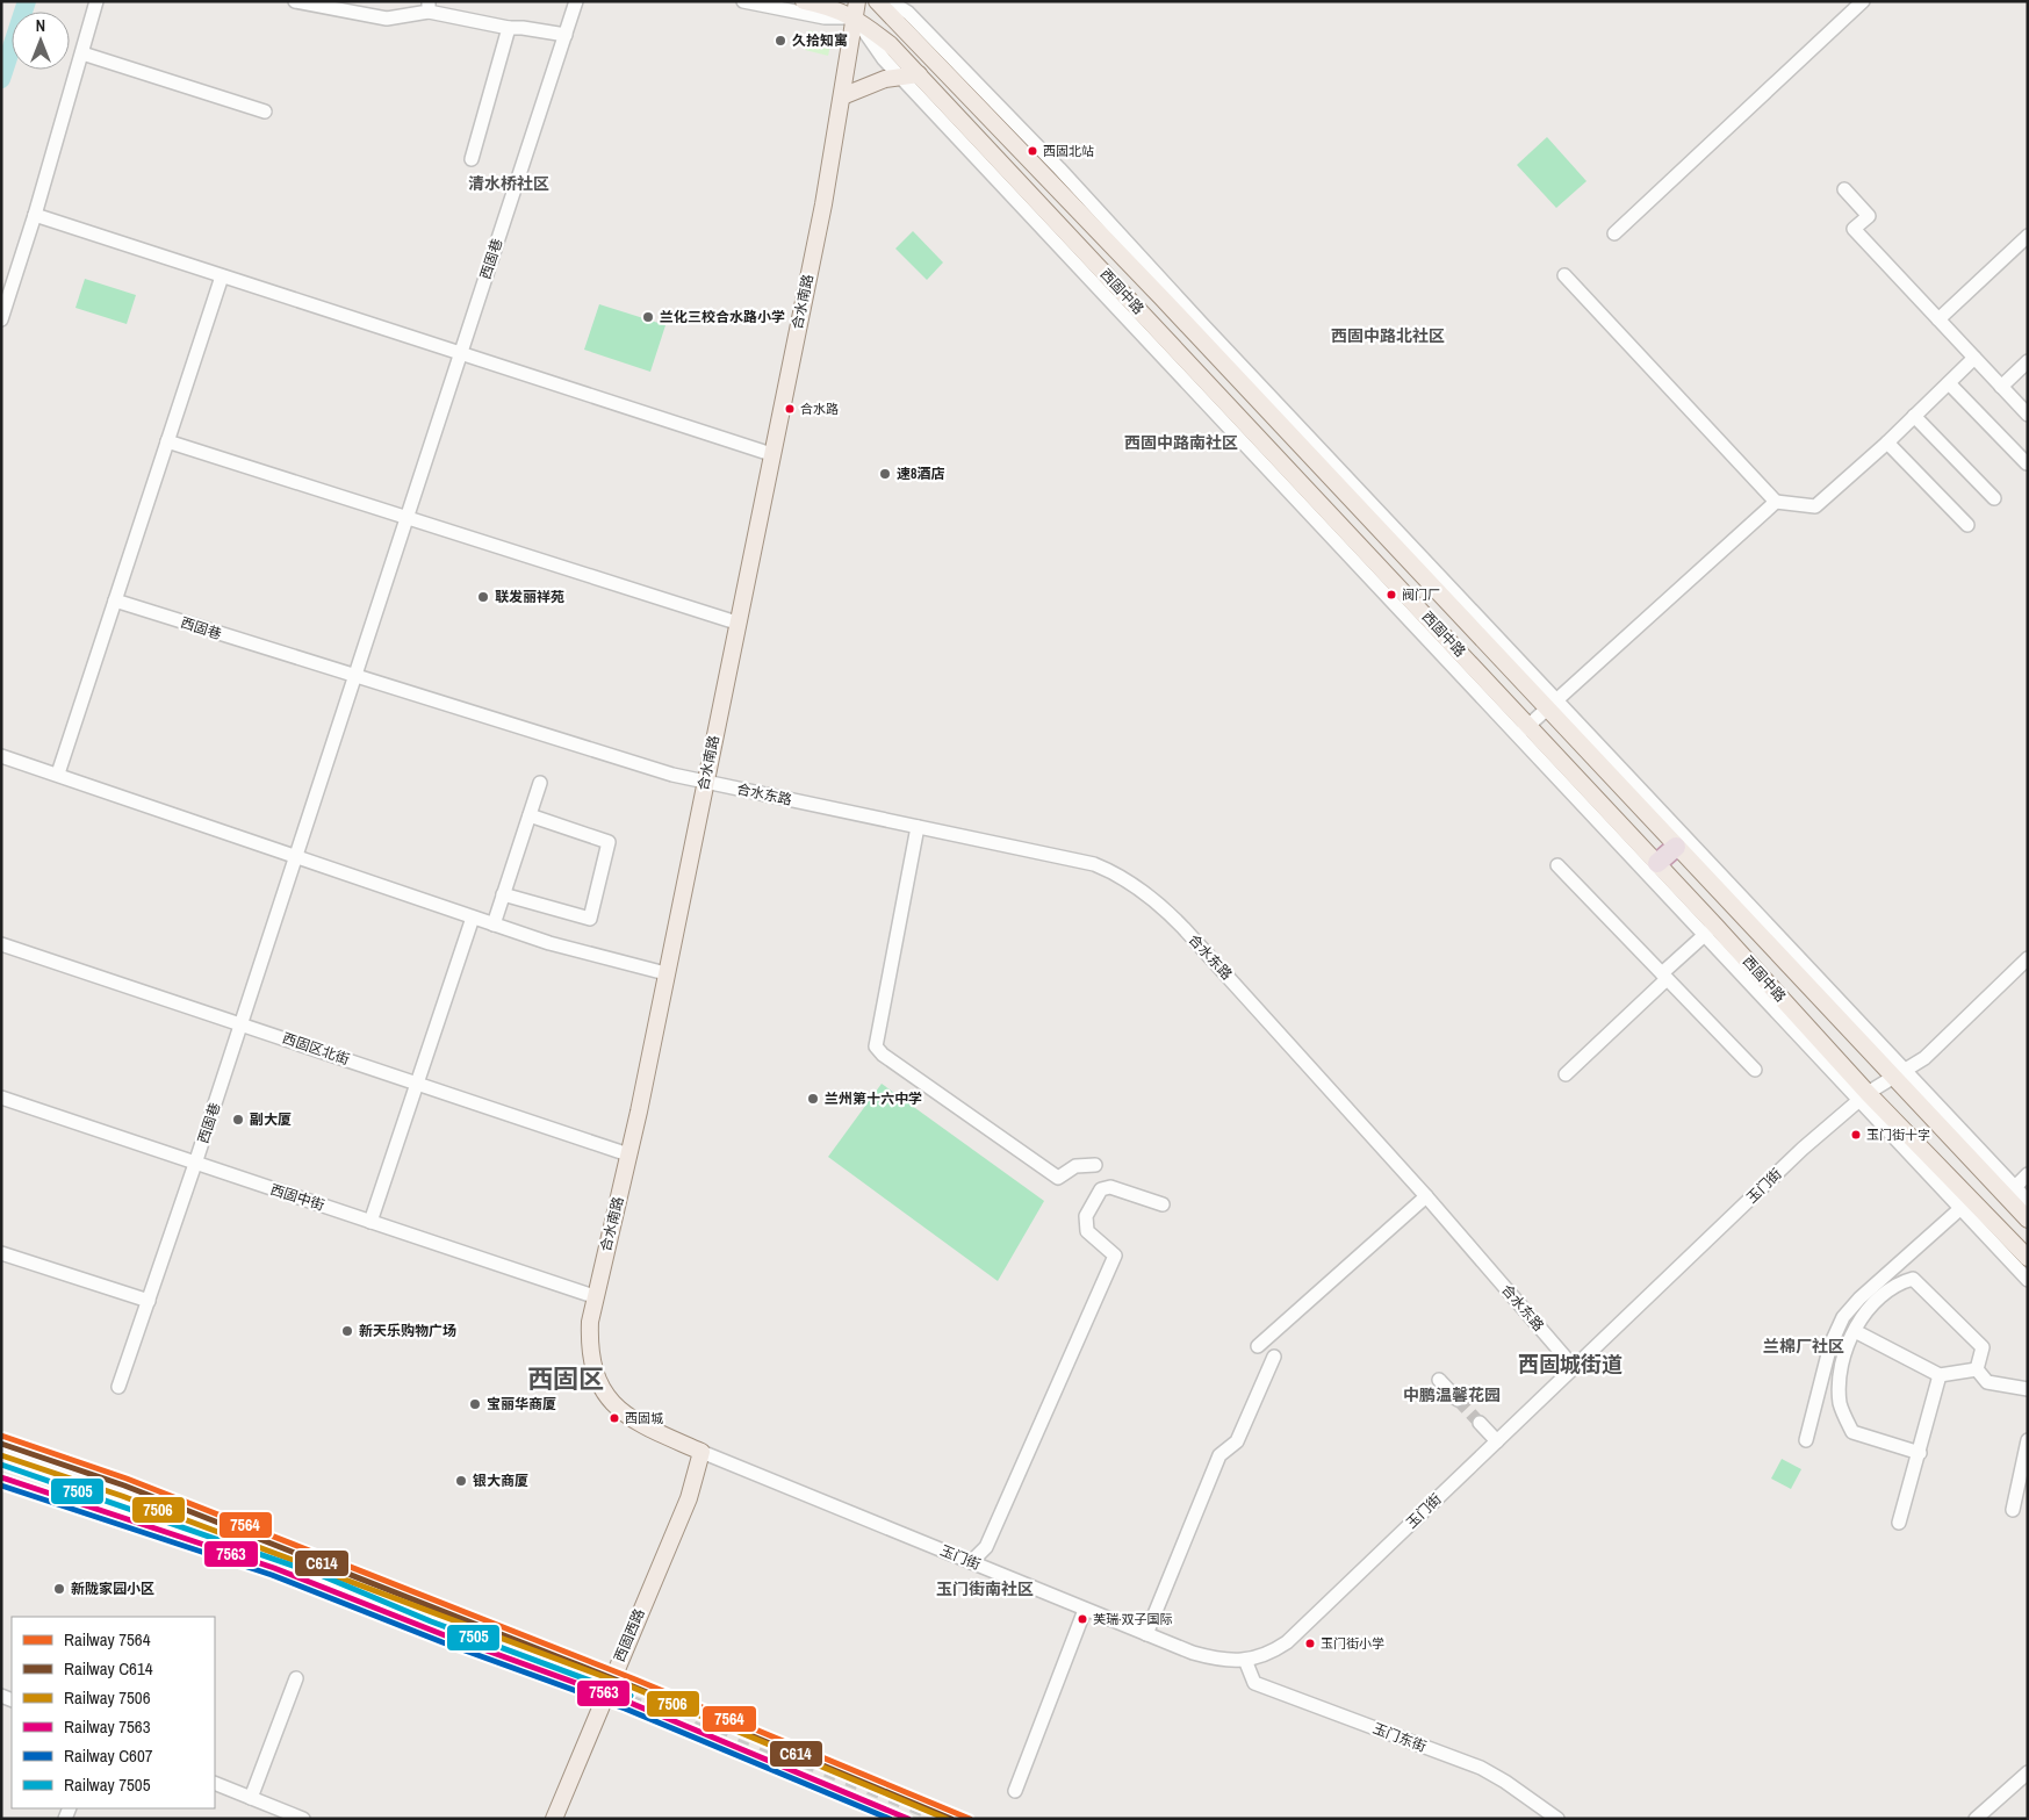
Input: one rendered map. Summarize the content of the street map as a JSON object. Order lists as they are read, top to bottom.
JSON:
{
  "streets": {
    "main road": ["西固中路", "合水南路", "西固西路"],
    "street": [
      "西固巷",
      "合水东路",
      "西固区北街",
      "玉门街",
      "西固中街",
      "玉门东街"
    ]
  },
  "crossings": [
    ["西固巷", "合水东路"],
    ["西固巷", "西固区北街"],
    ["西固巷", "西固中街"],
    ["西固中路", "合水南路"],
    ["西固中路", "玉门街"],
    ["合水南路", "合水东路"],
    ["合水南路", "西固区北街"],
    ["合水南路", "玉门街"],
    ["合水南路", "西固中街"],
    ["合水南路", "西固西路"],
    ["合水东路", "玉门街"],
    ["玉门街", "西固西路"],
    ["玉门街", "玉门东街"]
  ],
  "districts": [
    "清水桥社区",
    "西固中路北社区",
    "西固中路南社区",
    "兰棉厂社区",
    "西固城街道",
    "西固区",
    "中鹏温馨花园",
    "玉门街南社区"
  ],
  "places": [
    "久拾知寓",
    "西固北站",
    "兰化三校合水路小学",
    "合水路",
    "速8酒店",
    "阀门厂",
    "联发丽祥苑",
    "兰州第十六中学",
    "副大厦",
    "玉门街十字",
    "新天乐购物广场",
    "宝丽华商厦",
    "西固城",
    "银大商厦",
    "新陇家园小区",
    "芙瑞·双子国际",
    "玉门街小学"
  ],
  "lines": [
    "rail line 7564",
    "rail line C614",
    "rail line 7506",
    "rail line 7505",
    "rail line 7563",
    "rail line C607"
  ],
  "legend": [
    "Railway 7564",
    "Railway C614",
    "Railway 7506",
    "Railway 7563",
    "Railway C607",
    "Railway 7505"
  ],
  "north": "top"
}
